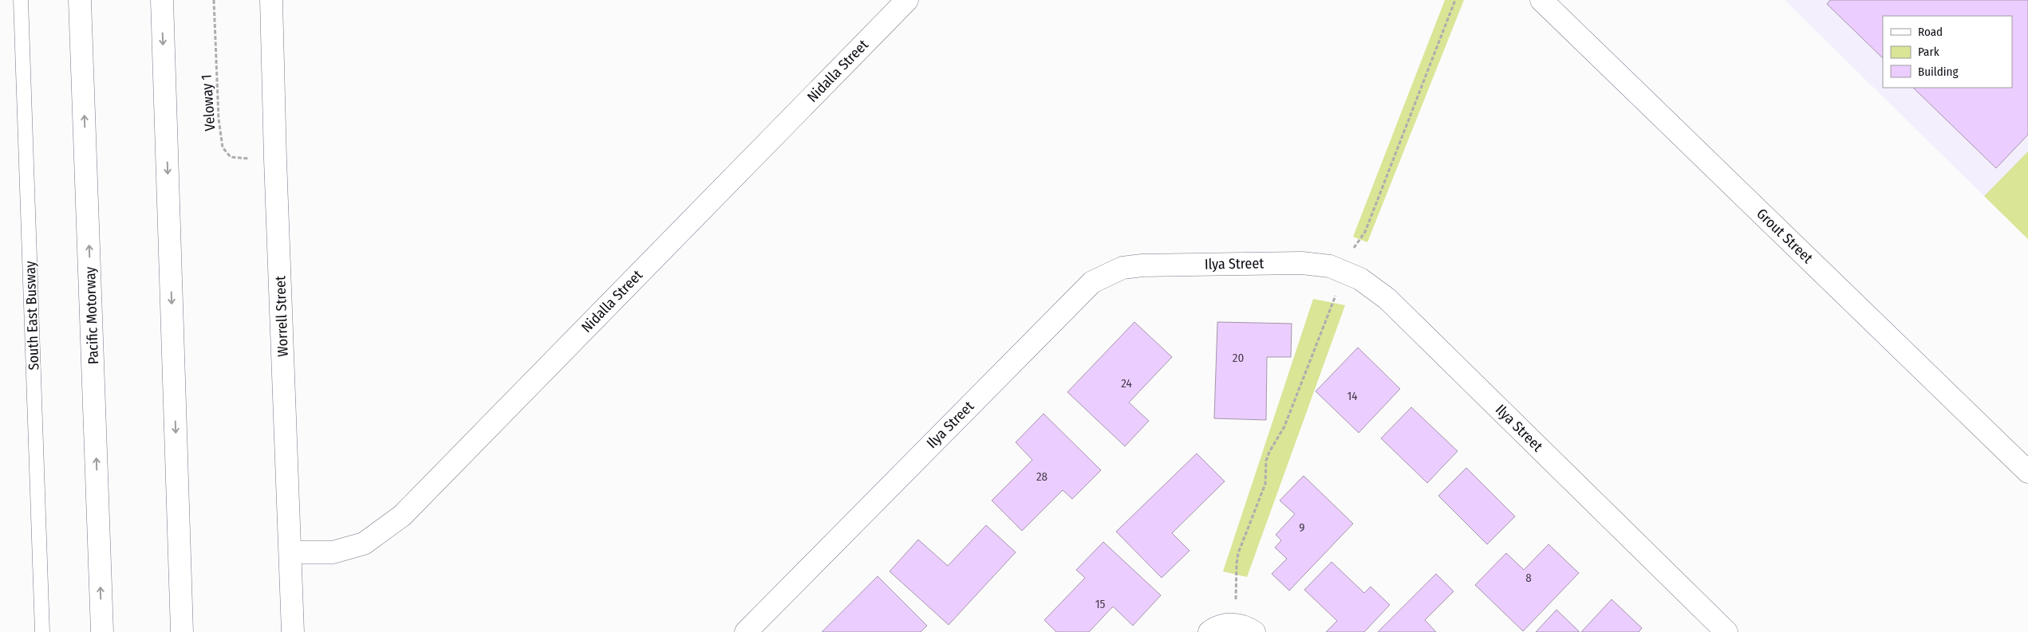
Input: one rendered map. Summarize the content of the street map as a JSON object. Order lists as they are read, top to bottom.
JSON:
{
  "streets": {
    "main road": [
      "Nidalla Street",
      "Grout Street",
      "Ilya Street",
      "Pacific Motorway",
      "Worrell Street"
    ],
    "lane": ["South East Busway"],
    "path": ["Veloway 1"]
  },
  "crossings": [
    ["Nidalla Street", "Worrell Street"],
    ["Veloway 1", "Worrell Street"]
  ],
  "house_numbers": [
    "20",
    "24",
    "14",
    "28",
    "9",
    "8",
    "15"
  ],
  "legend": ["Road", "Park", "Building"]
}
